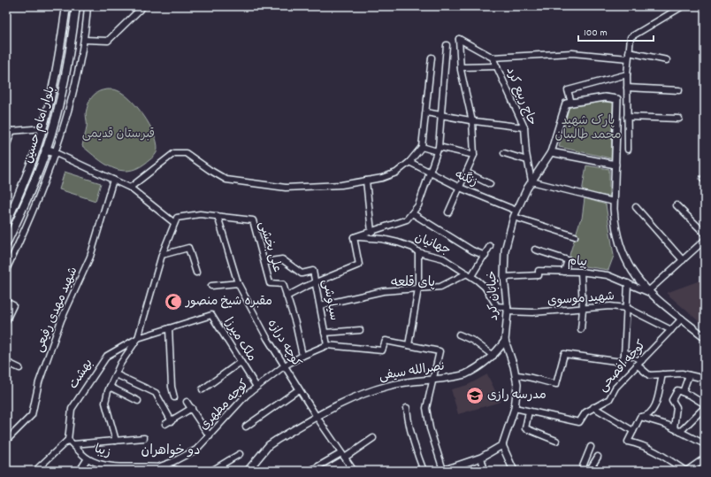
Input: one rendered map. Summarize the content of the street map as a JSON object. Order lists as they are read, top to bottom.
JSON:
{
  "streets": {
    "main road": ["بلوار امام حسین"],
    "street": [
      "حاج ربیع کرد",
      "زنگنه",
      "جهانیان",
      "علی بخشی",
      "پیام",
      "خیابان کرد",
      "شهید موسوی",
      "سیاوشی",
      "شهید مهدی رفیعی",
      "ملک میرزا",
      "کوچه درازه",
      "کوچه افصحی",
      "نصرالله سیفی",
      "بهشت",
      "کوچه مطهری",
      "زیبا"
    ]
  },
  "crossings": [
    ["حاج ربیع کرد", "خیابان کرد"],
    ["زنگنه", "خیابان کرد"],
    ["جهانیان", "خیابان کرد"],
    ["جهانیان", "شهید موسوی"],
    ["علی بخشی", "سیاوشی"],
    ["علی بخشی", "کوچه درازه"],
    ["پیام", "خیابان کرد"],
    ["خیابان کرد", "شهید موسوی"],
    ["خیابان کرد", "کوچه افصحی"],
    ["خیابان کرد", "نصرالله سیفی"],
    ["شهید موسوی", "کوچه افصحی"],
    ["سیاوشی", "کوچه مطهری"],
    ["ملک میرزا", "بهشت"],
    ["ملک میرزا", "کوچه مطهری"],
    ["کوچه درازه", "نصرالله سیفی"],
    ["کوچه درازه", "کوچه مطهری"],
    ["بهشت", "زیبا"],
    ["کوچه مطهری", "زیبا"]
  ],
  "districts": ["پای قلعه", "دو خواهران"],
  "parks": ["پارک شهید محمد طالبیان", "قبرستان قدیمی"],
  "places": {
    "mosque": ["مقبره شیخ منصور"],
    "school or university": ["مدرسه رازی"]
  },
  "scale_bar": "100 m"
}
